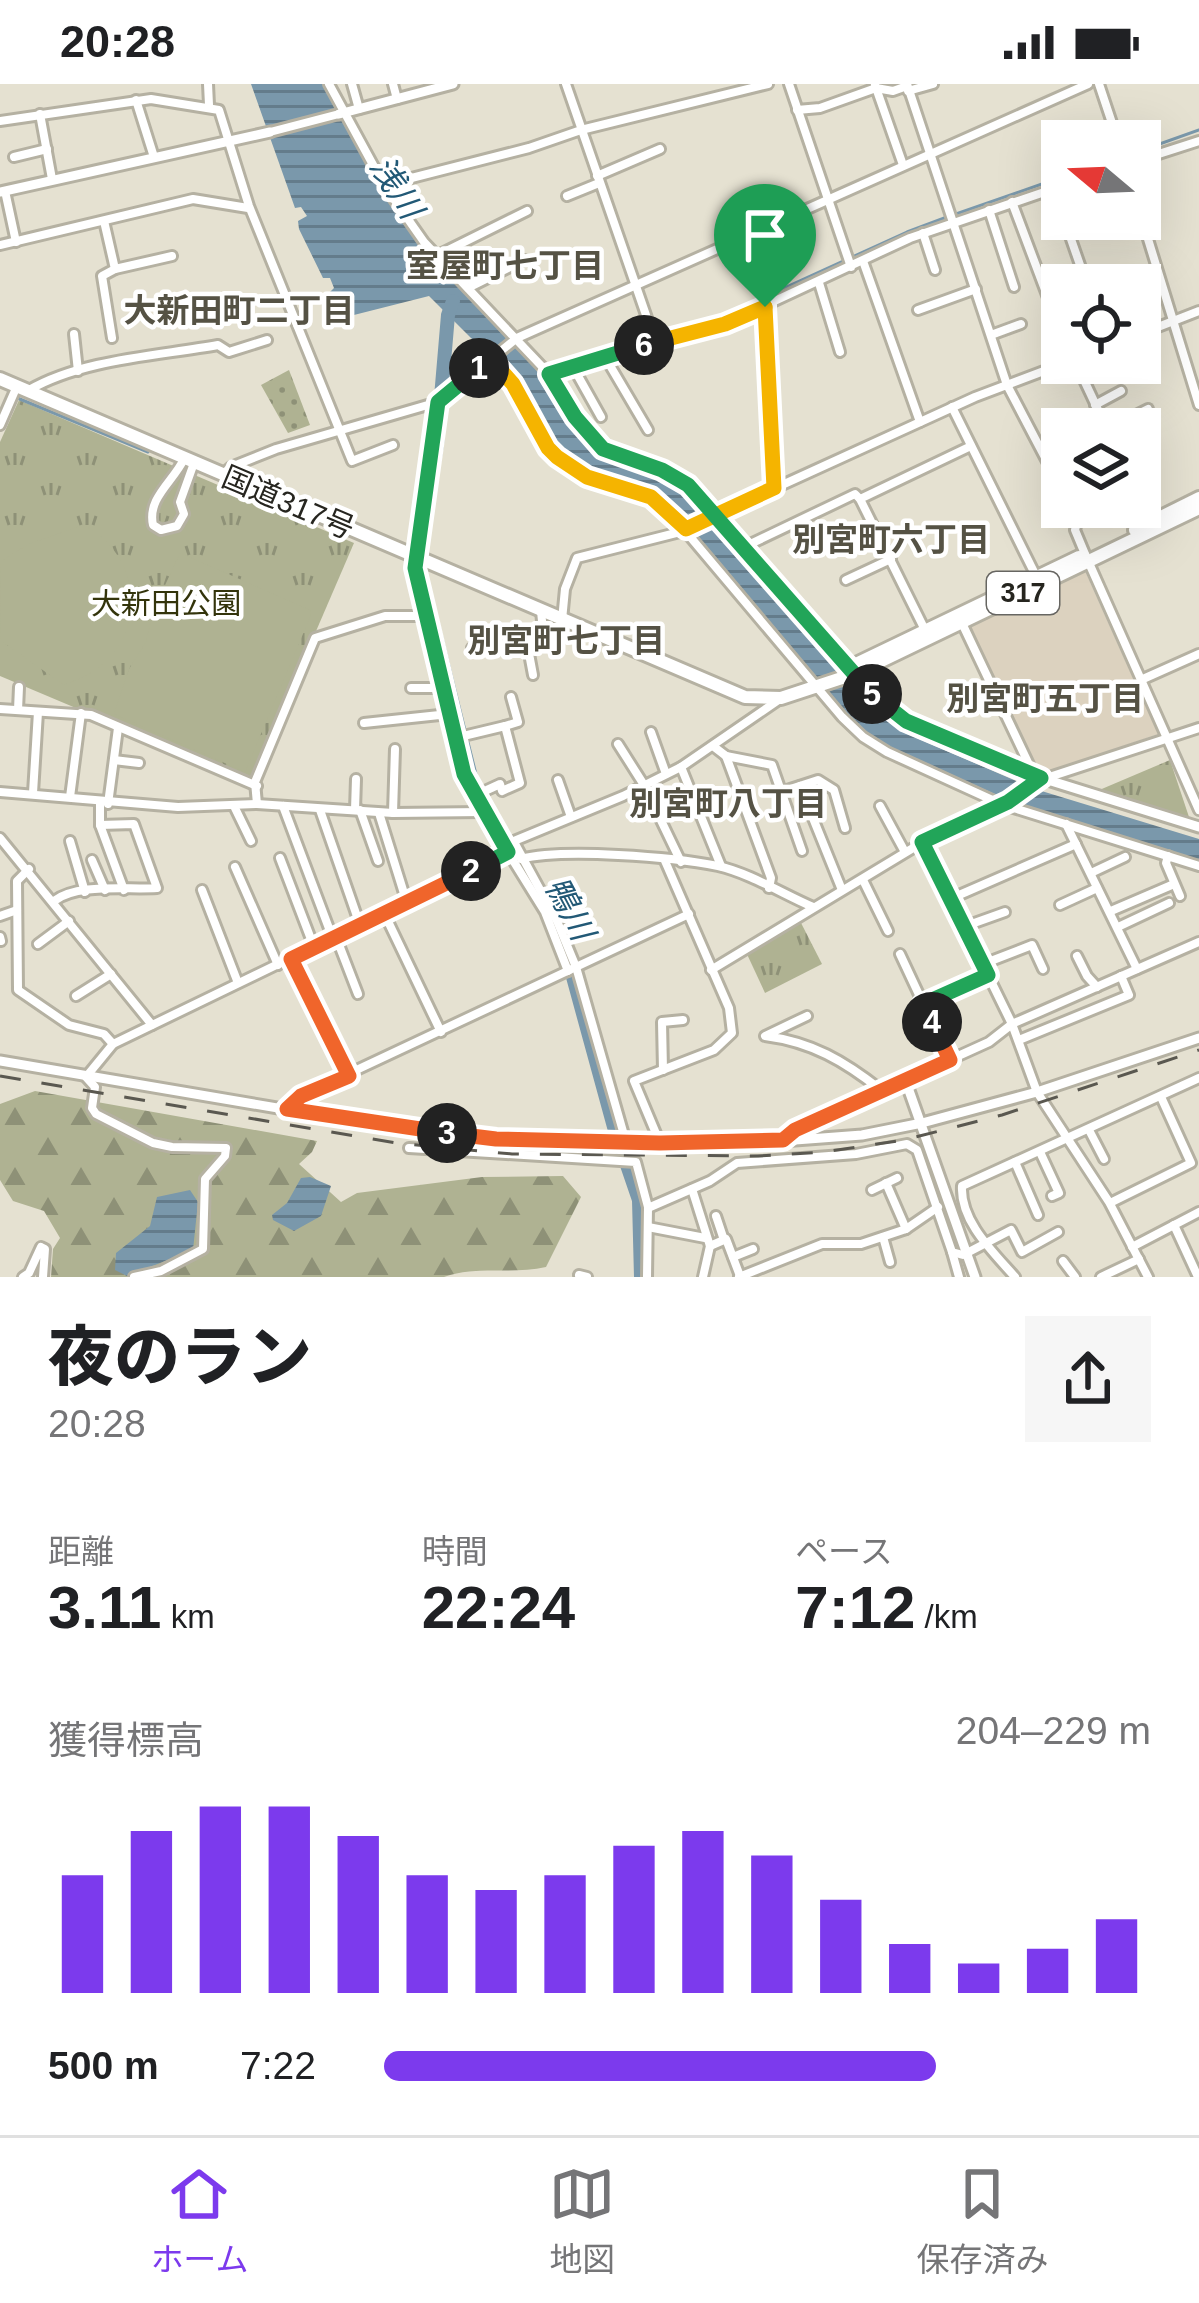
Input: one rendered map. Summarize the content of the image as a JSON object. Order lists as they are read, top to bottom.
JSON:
{
  "streets": {
    "highway": ["国道317号", "317"]
  },
  "districts": [
    "室屋町七丁目",
    "大新田町二丁目",
    "別宮町六丁目",
    "別宮町七丁目",
    "別宮町五丁目",
    "別宮町八丁目"
  ],
  "water": ["浅川", "鴨川"],
  "parks": ["大新田公園"],
  "north": "left",
  "page": {
    "status": "20:28",
    "pins": [
      "6",
      "1",
      "5",
      "2",
      "4",
      "3"
    ],
    "heading": ["夜のラン", "20:28"],
    "stats": [
      ["距離", "3.11 km"],
      ["時間", "22:24"],
      ["ペース", "7:12 /km"]
    ],
    "chart": ["獲得標高", "204–229 m"],
    "list": [
      {
        "name": "500 m",
        "note": "7:22"
      }
    ],
    "tabs": ["ホーム", "地図", "保存済み"]
  }
}
